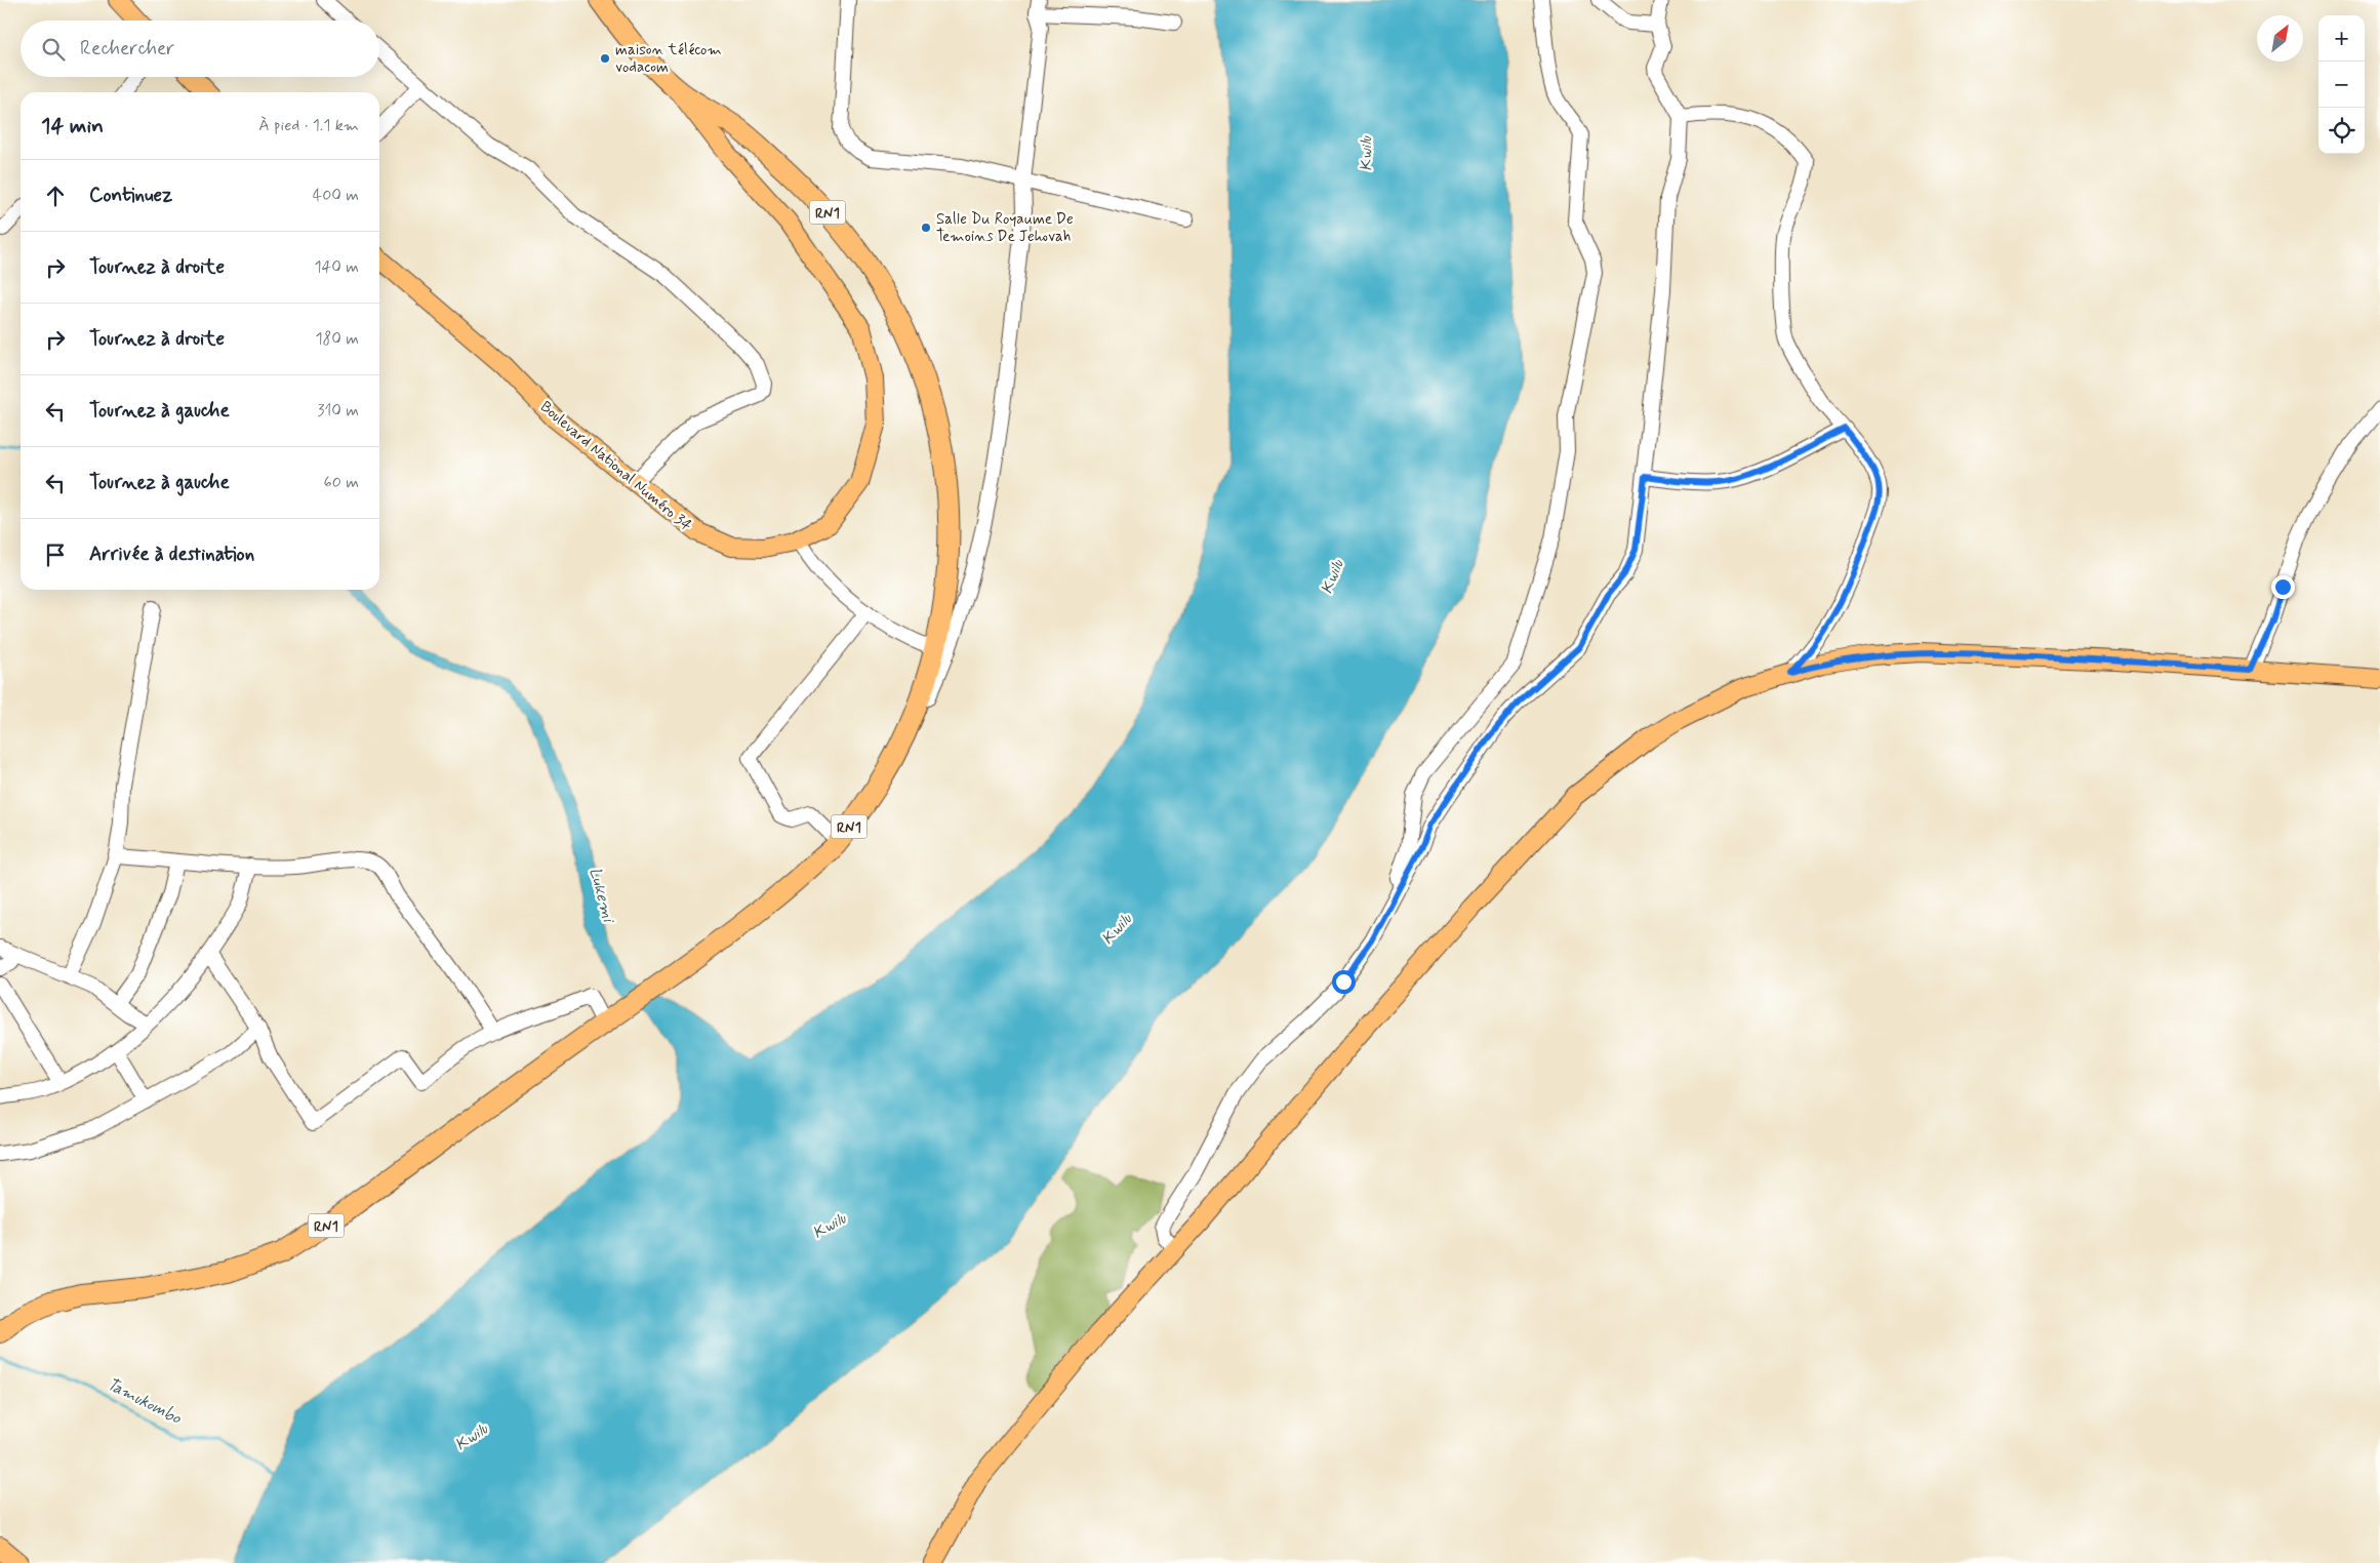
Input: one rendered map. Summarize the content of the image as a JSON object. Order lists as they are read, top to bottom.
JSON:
{
  "streets": {
    "highway": ["RN1"],
    "main road": ["Boulevard National Numéro 34"]
  },
  "crossings": [
    ["RN1", "Boulevard National Numéro 34"]
  ],
  "water": ["Kwilu", "Lukemi", "Tamukombo"],
  "places": ["maison télécom vodacom", "Salle Du Royaume De Temoins De Jehovah"],
  "north": "top right",
  "page": {
    "map_buttons": ["+", "−"],
    "search": "Rechercher",
    "heading": ["14 min", "À pied · 1.1 km"],
    "list": [
      ["Continuez", "400 m"],
      ["Tournez à droite", "140 m"],
      ["Tournez à droite", "180 m"],
      ["Tournez à gauche", "310 m"],
      ["Tournez à gauche", "60 m"],
      "Arrivée à destination"
    ]
  }
}
